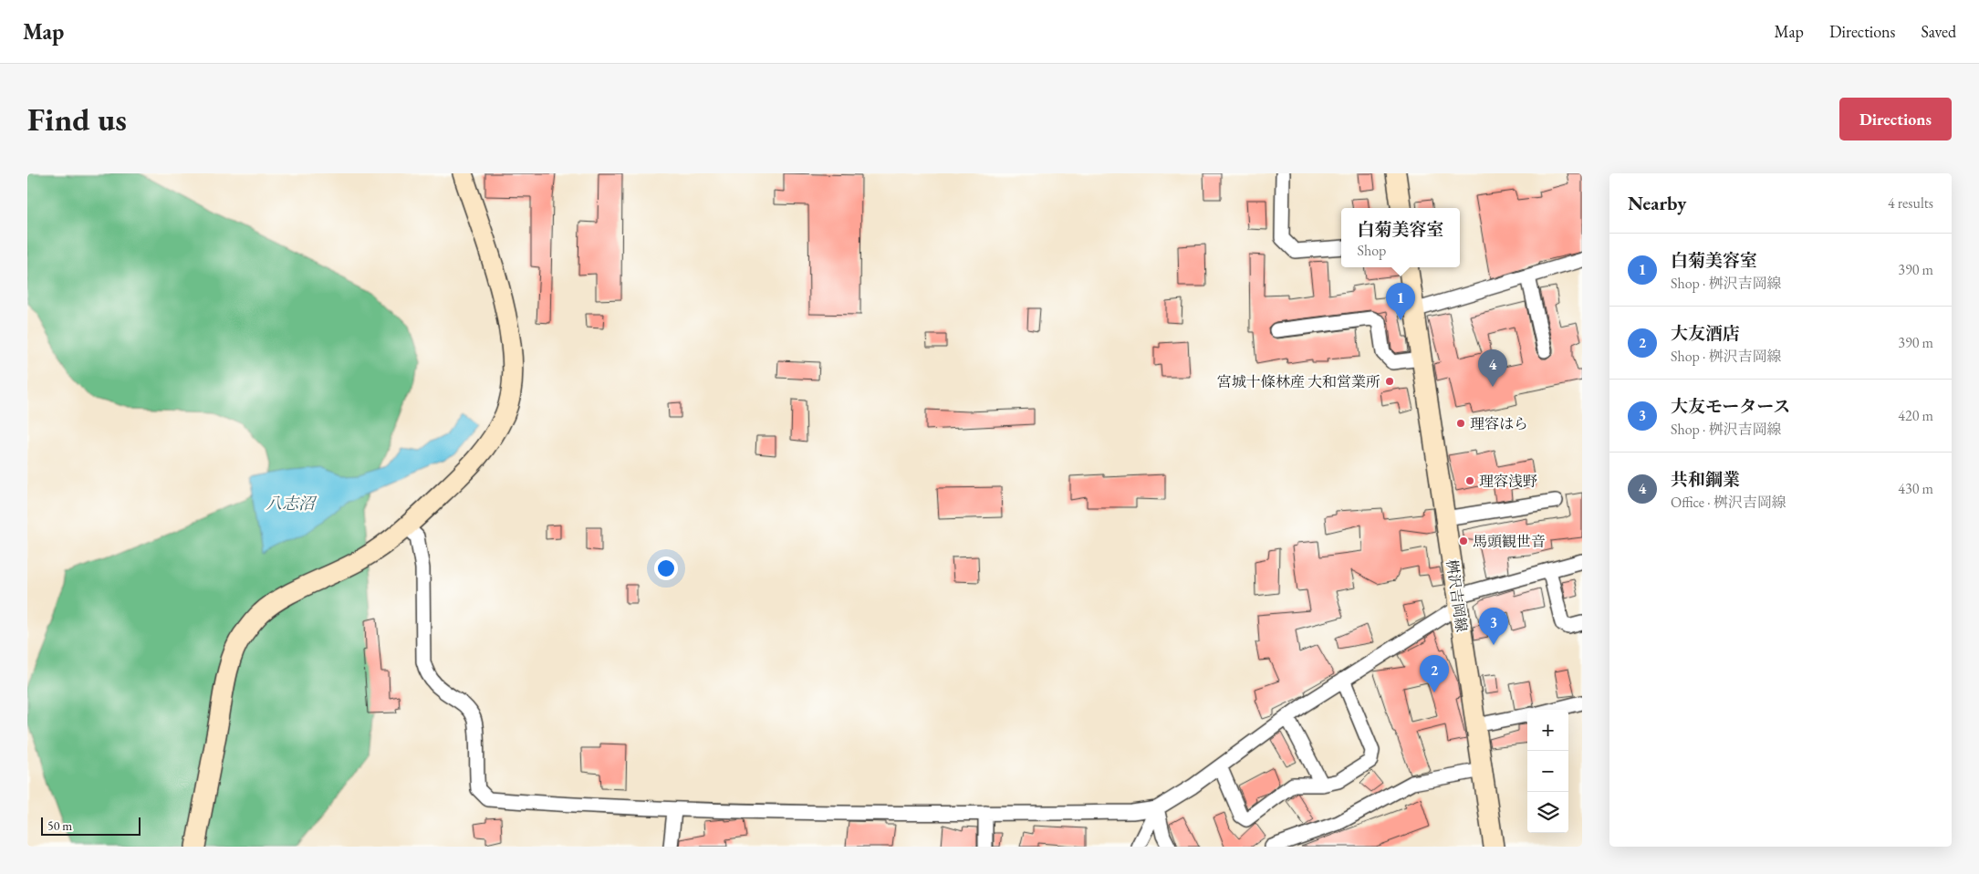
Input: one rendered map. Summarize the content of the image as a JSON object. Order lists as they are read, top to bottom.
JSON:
{
  "streets": {
    "street": ["桝沢吉岡線"]
  },
  "water": ["八志沼"],
  "places": [
    "宮城十條林産 大和営業所",
    "理容はら",
    "理容浅野",
    "馬頭観世音"
  ],
  "scale_bar": "50 m",
  "page": {
    "header": "Map",
    "nav": ["Map", "Directions", "Saved"],
    "buttons": "Directions",
    "title": "Find us",
    "heading": ["Nearby", "4 results"],
    "popup": ["白菊美容室", "Shop"],
    "list": [
      {
        "mark": "1",
        "name": "白菊美容室",
        "note": "Shop · 桝沢吉岡線",
        "value": "390 m"
      },
      {
        "mark": "2",
        "name": "大友酒店",
        "note": "Shop · 桝沢吉岡線",
        "value": "390 m"
      },
      {
        "mark": "3",
        "name": "大友モータース",
        "note": "Shop · 桝沢吉岡線",
        "value": "420 m"
      },
      {
        "mark": "4",
        "name": "共和鋼業",
        "note": "Office · 桝沢吉岡線",
        "value": "430 m"
      }
    ],
    "pins": [
      "1",
      "4",
      "3",
      "2"
    ],
    "map_buttons": ["+", "−"],
    "scale": "50 m"
  }
}
